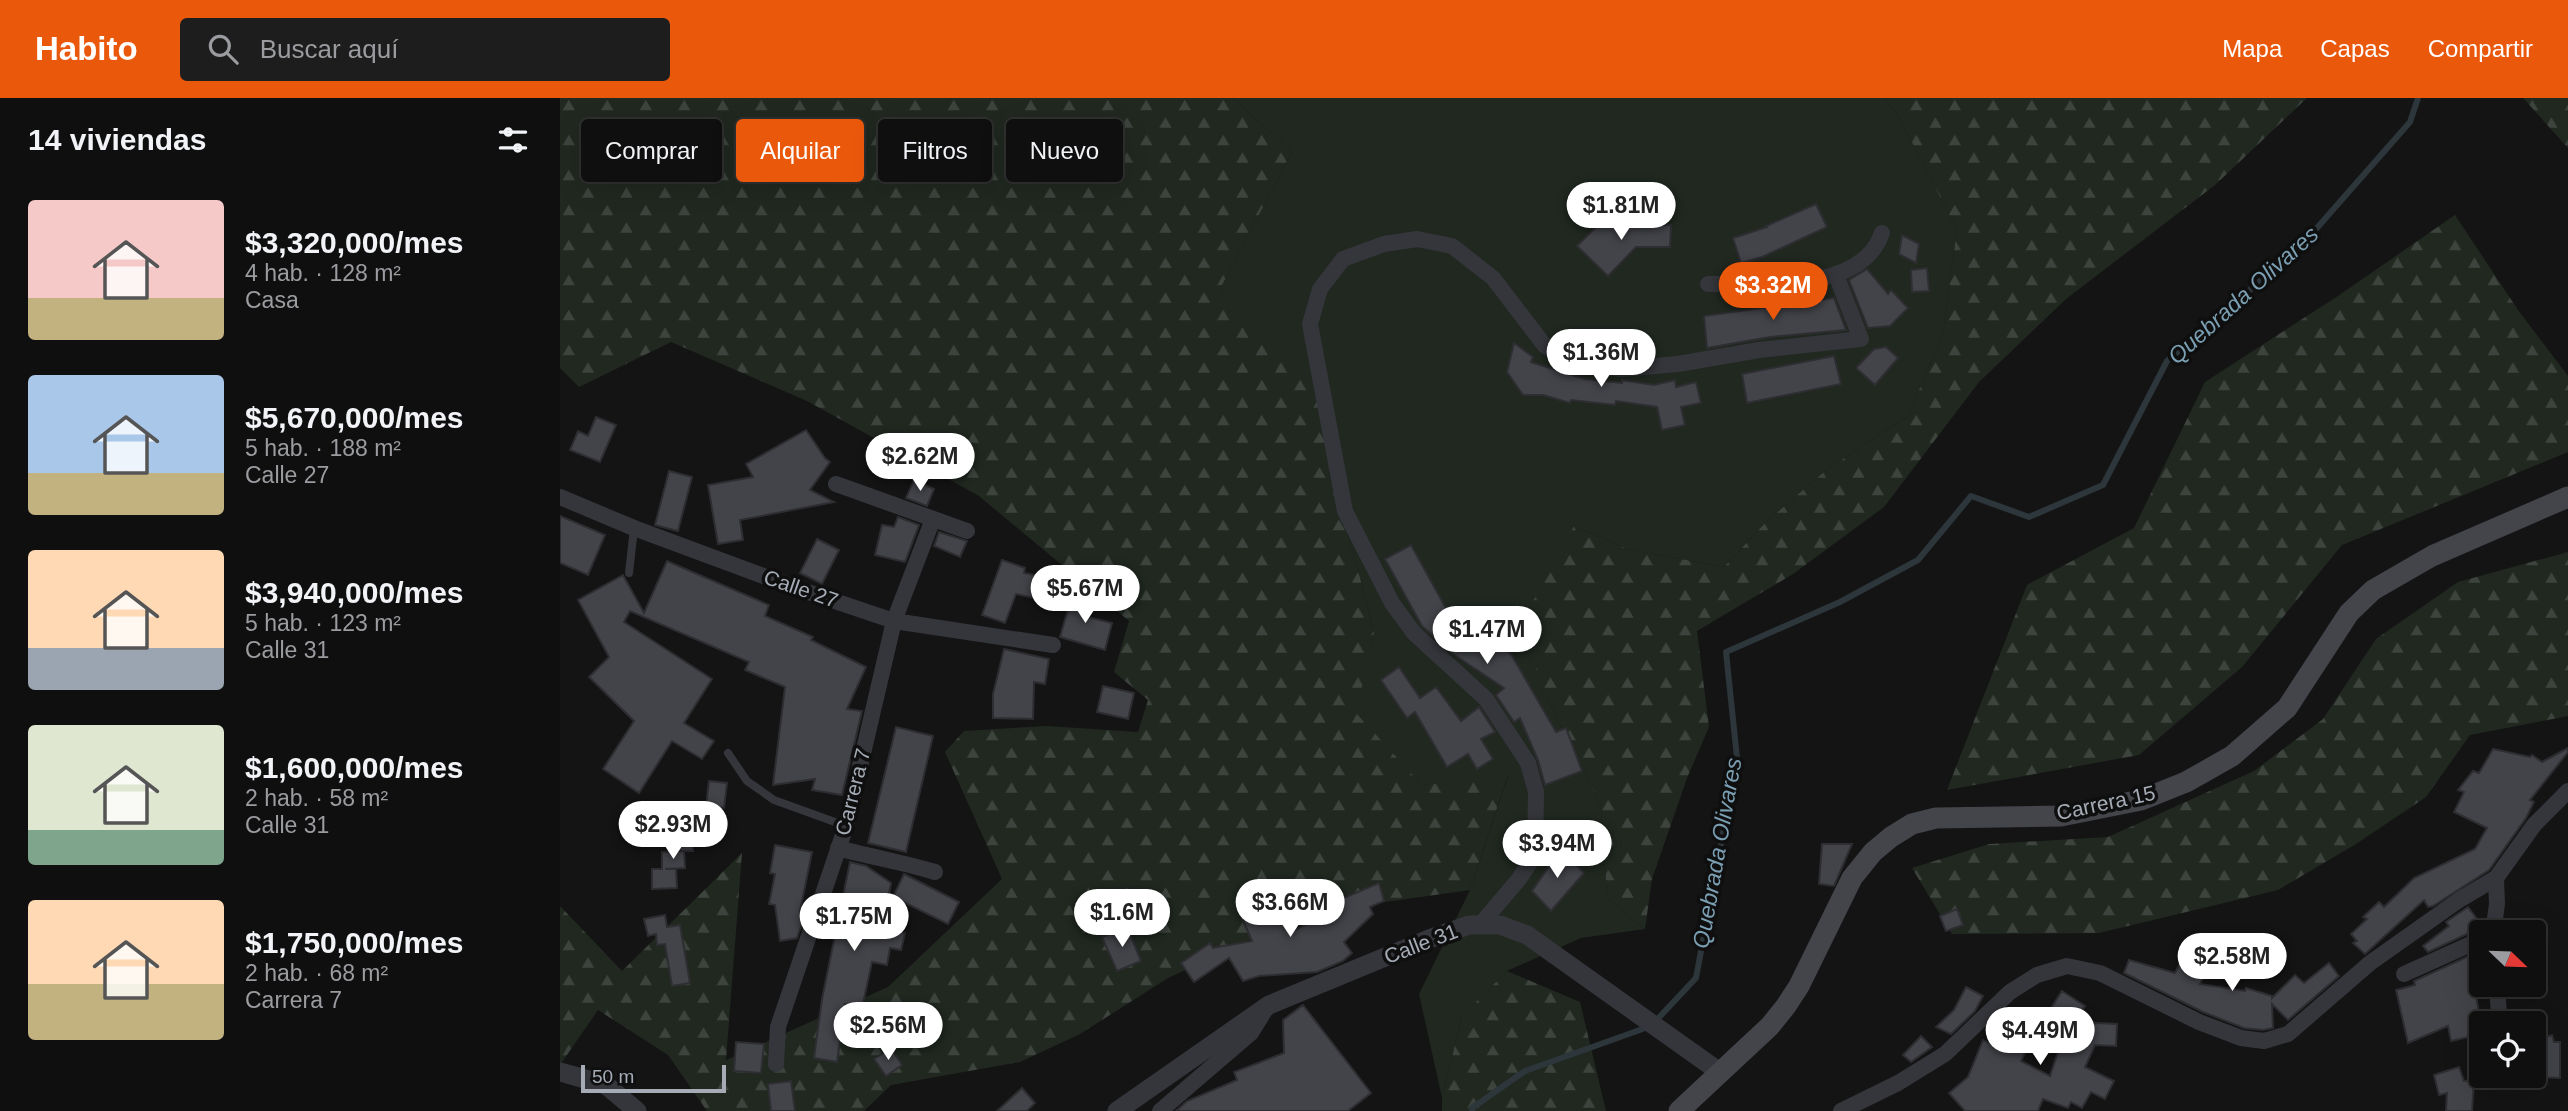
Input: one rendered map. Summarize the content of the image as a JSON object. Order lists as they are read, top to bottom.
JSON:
{
  "streets": {
    "main road": ["Carrera 15"],
    "street": ["Calle 27", "Carrera 7", "Calle 31"]
  },
  "crossings": [
    ["Calle 27", "Carrera 7"],
    ["Carrera 15", "Calle 31"]
  ],
  "water": ["Quebrada Olivares"],
  "scale_bar": "50 m",
  "north": "bottom right",
  "page": {
    "header": "Habito",
    "search": "Buscar aquí",
    "nav": ["Mapa", "Capas", "Compartir"],
    "heading": "14 viviendas",
    "chip": [
      "Comprar",
      "Alquilar",
      "Filtros",
      "Nuevo"
    ],
    "list": [
      {
        "name": "$3,320,000/mes",
        "note": "4 hab. · 128 m² · Casa"
      },
      {
        "name": "$5,670,000/mes",
        "note": "5 hab. · 188 m² · Calle 27"
      },
      {
        "name": "$3,940,000/mes",
        "note": "5 hab. · 123 m² · Calle 31"
      },
      {
        "name": "$1,600,000/mes",
        "note": "2 hab. · 58 m² · Calle 31"
      },
      {
        "name": "$1,750,000/mes",
        "note": "2 hab. · 68 m² · Carrera 7"
      }
    ],
    "price": [
      "$1.81M",
      "$3.32M",
      "$1.36M",
      "$2.62M",
      "$5.67M",
      "$1.47M",
      "$2.93M",
      "$3.94M",
      "$3.66M",
      "$1.6M",
      "$1.75M",
      "$2.58M",
      "$2.56M",
      "$4.49M"
    ],
    "scale": "50 m"
  }
}
